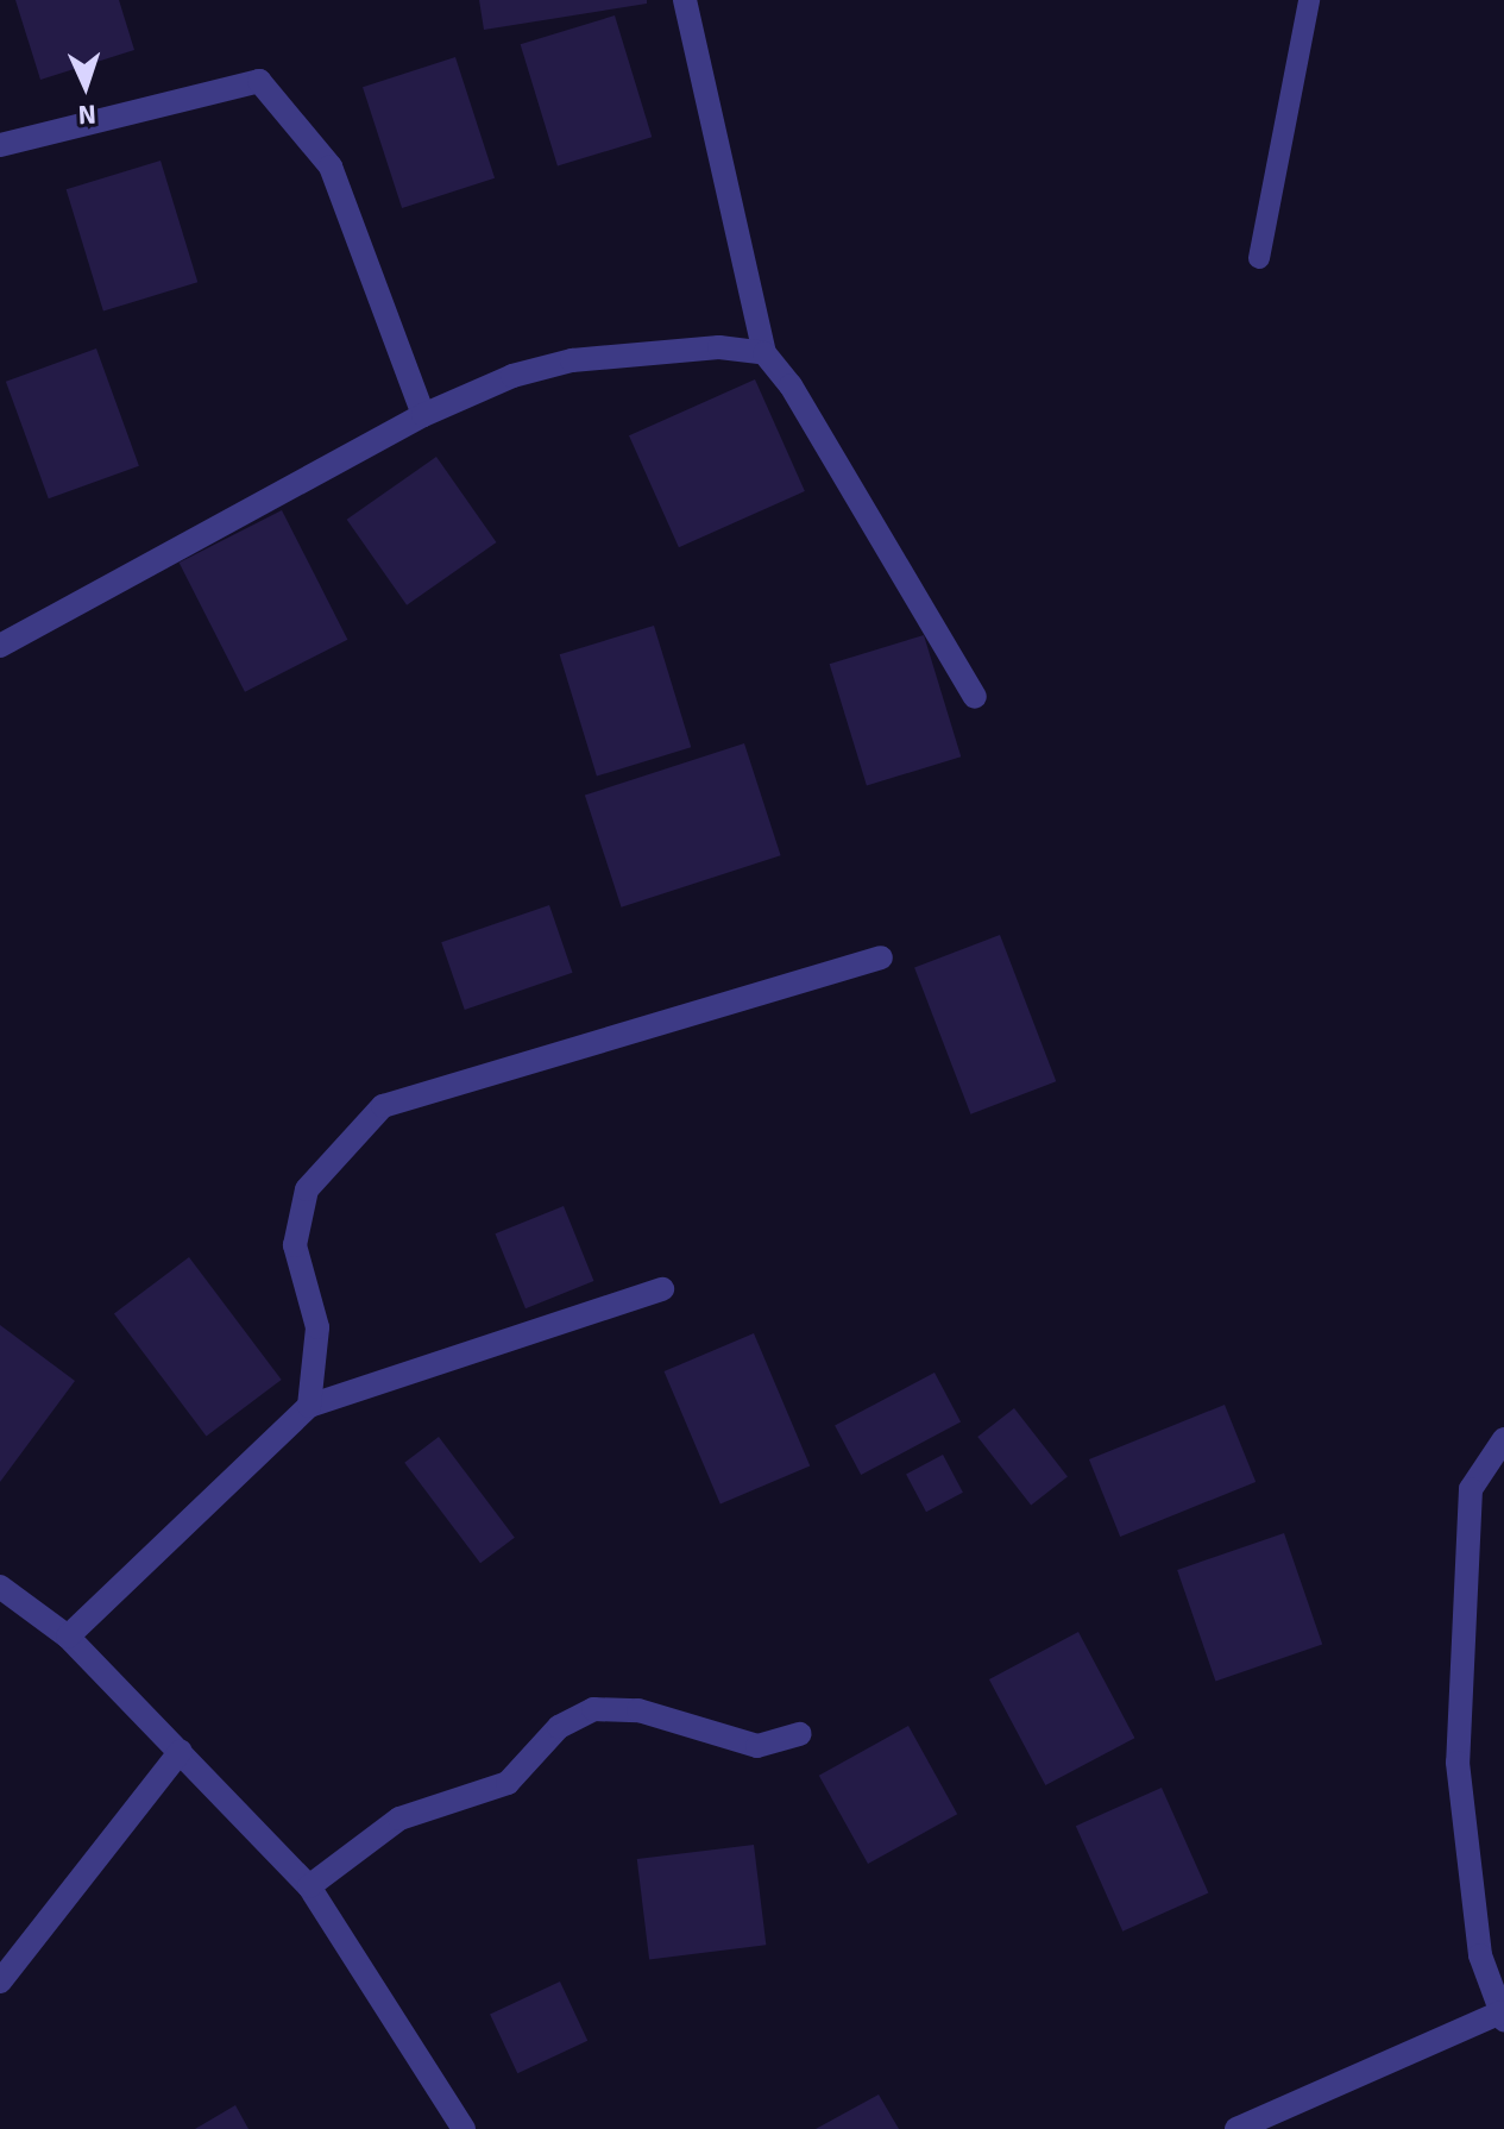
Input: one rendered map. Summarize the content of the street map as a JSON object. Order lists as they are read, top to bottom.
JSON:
{
  "north": "bottom"
}
